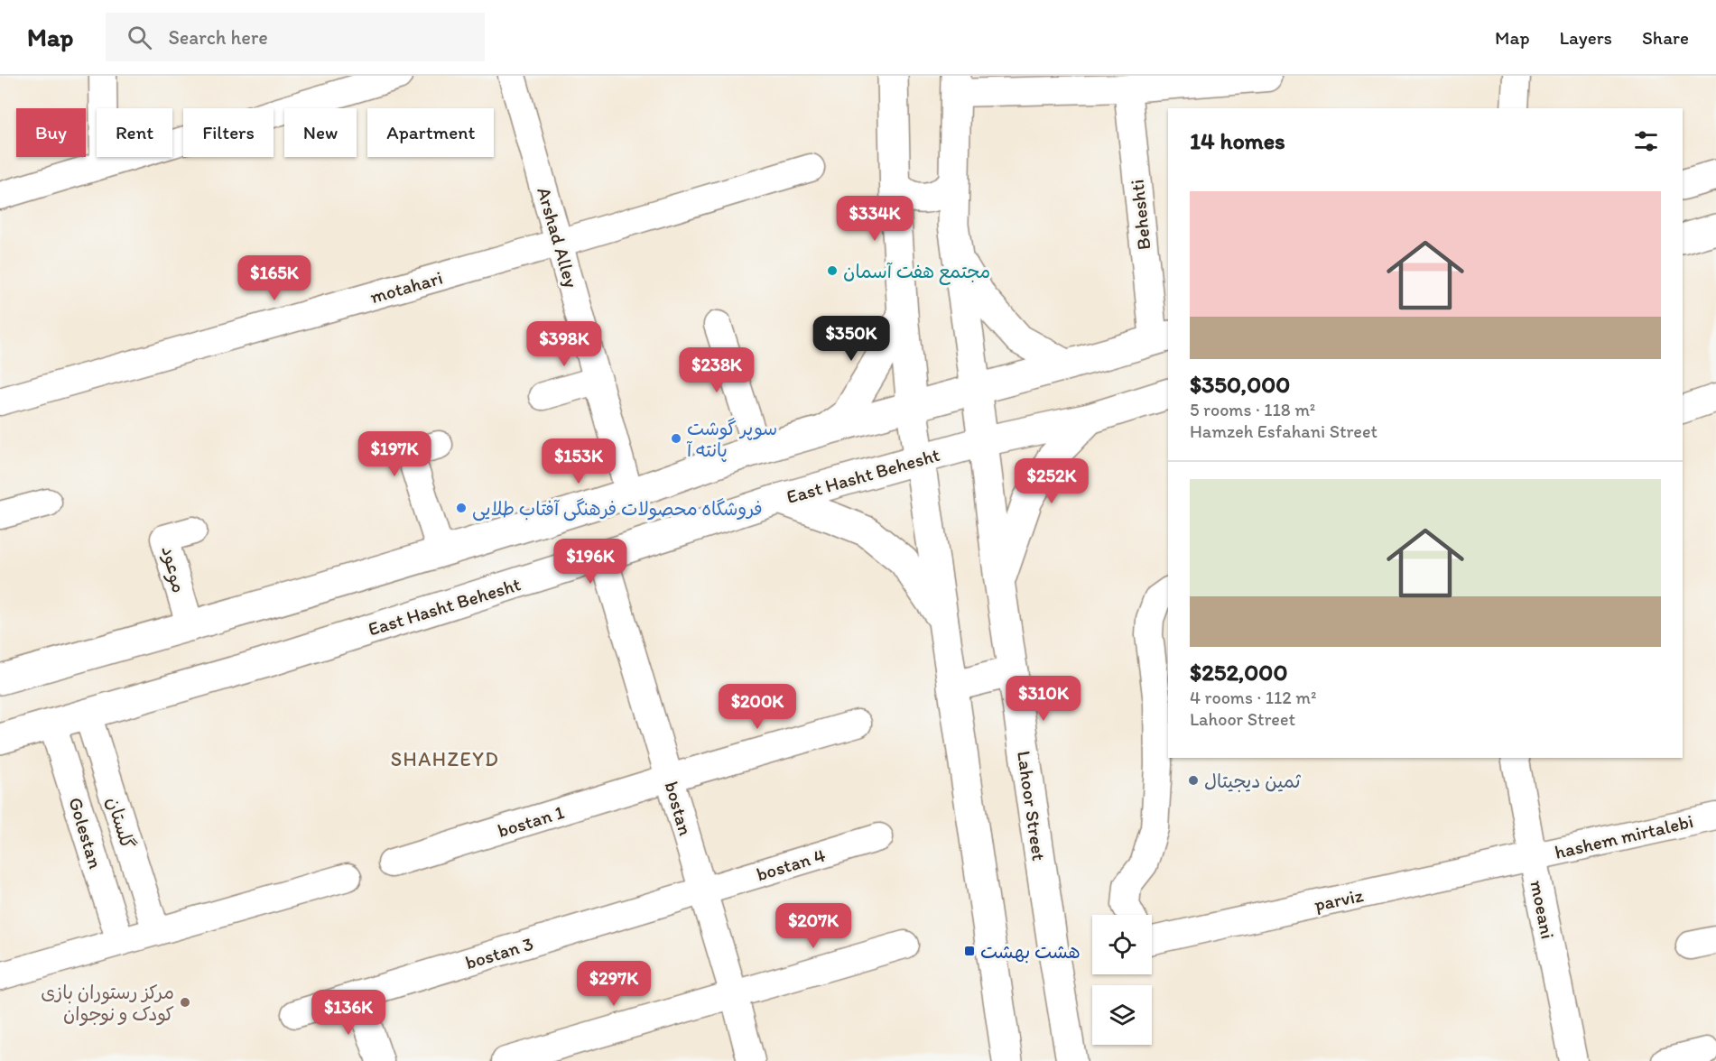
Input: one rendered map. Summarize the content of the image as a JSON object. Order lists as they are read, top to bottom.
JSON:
{
  "streets": {
    "main road": ["East Hasht Behesht", "Lahoor Street"],
    "street": [
      "Beheshti",
      "Arshad Alley",
      "motahari",
      "موعود",
      "bostan",
      "bostan 1",
      "گلستان",
      "Golestan",
      "hashem mirtalebi",
      "bostan 4",
      "parviz",
      "moeani",
      "bostan 3"
    ]
  },
  "crossings": [
    ["Arshad Alley", "motahari"],
    ["East Hasht Behesht", "Lahoor Street"],
    ["East Hasht Behesht", "bostan"],
    ["East Hasht Behesht", "گلستان"],
    ["East Hasht Behesht", "Golestan"],
    ["bostan", "bostan 1"],
    ["bostan", "bostan 4"],
    ["bostan", "bostan 3"],
    ["hashem mirtalebi", "parviz"],
    ["hashem mirtalebi", "moeani"],
    ["bostan 4", "bostan 3"],
    ["parviz", "moeani"]
  ],
  "districts": ["SHAHZEYD"],
  "places": {
    "other": [
      "مجتمع هفت آسمان",
      "سوپر گوشت پانته آ",
      "فروشگاه محصولات فرهنگی آفتاب طلایی",
      "ثمین دیجیتال",
      "مرکز رستوران بازی کودک و نوجوان"
    ],
    "transit": ["هشت بهشت"]
  },
  "page": {
    "header": "Map",
    "search": "Search here",
    "nav": ["Map", "Layers", "Share"],
    "chip": [
      "Buy",
      "Rent",
      "Filters",
      "New",
      "Apartment"
    ],
    "heading": "14 homes",
    "list": [
      {
        "name": "$350,000",
        "note": "5 rooms · 118 m² · Hamzeh Esfahani Street"
      },
      {
        "name": "$252,000",
        "note": "4 rooms · 112 m² · Lahoor Street"
      }
    ],
    "price": [
      "$334K",
      "$165K",
      "$350K",
      "$398K",
      "$238K",
      "$197K",
      "$153K",
      "$252K",
      "$196K",
      "$310K",
      "$200K",
      "$207K",
      "$297K",
      "$136K"
    ]
  }
}
